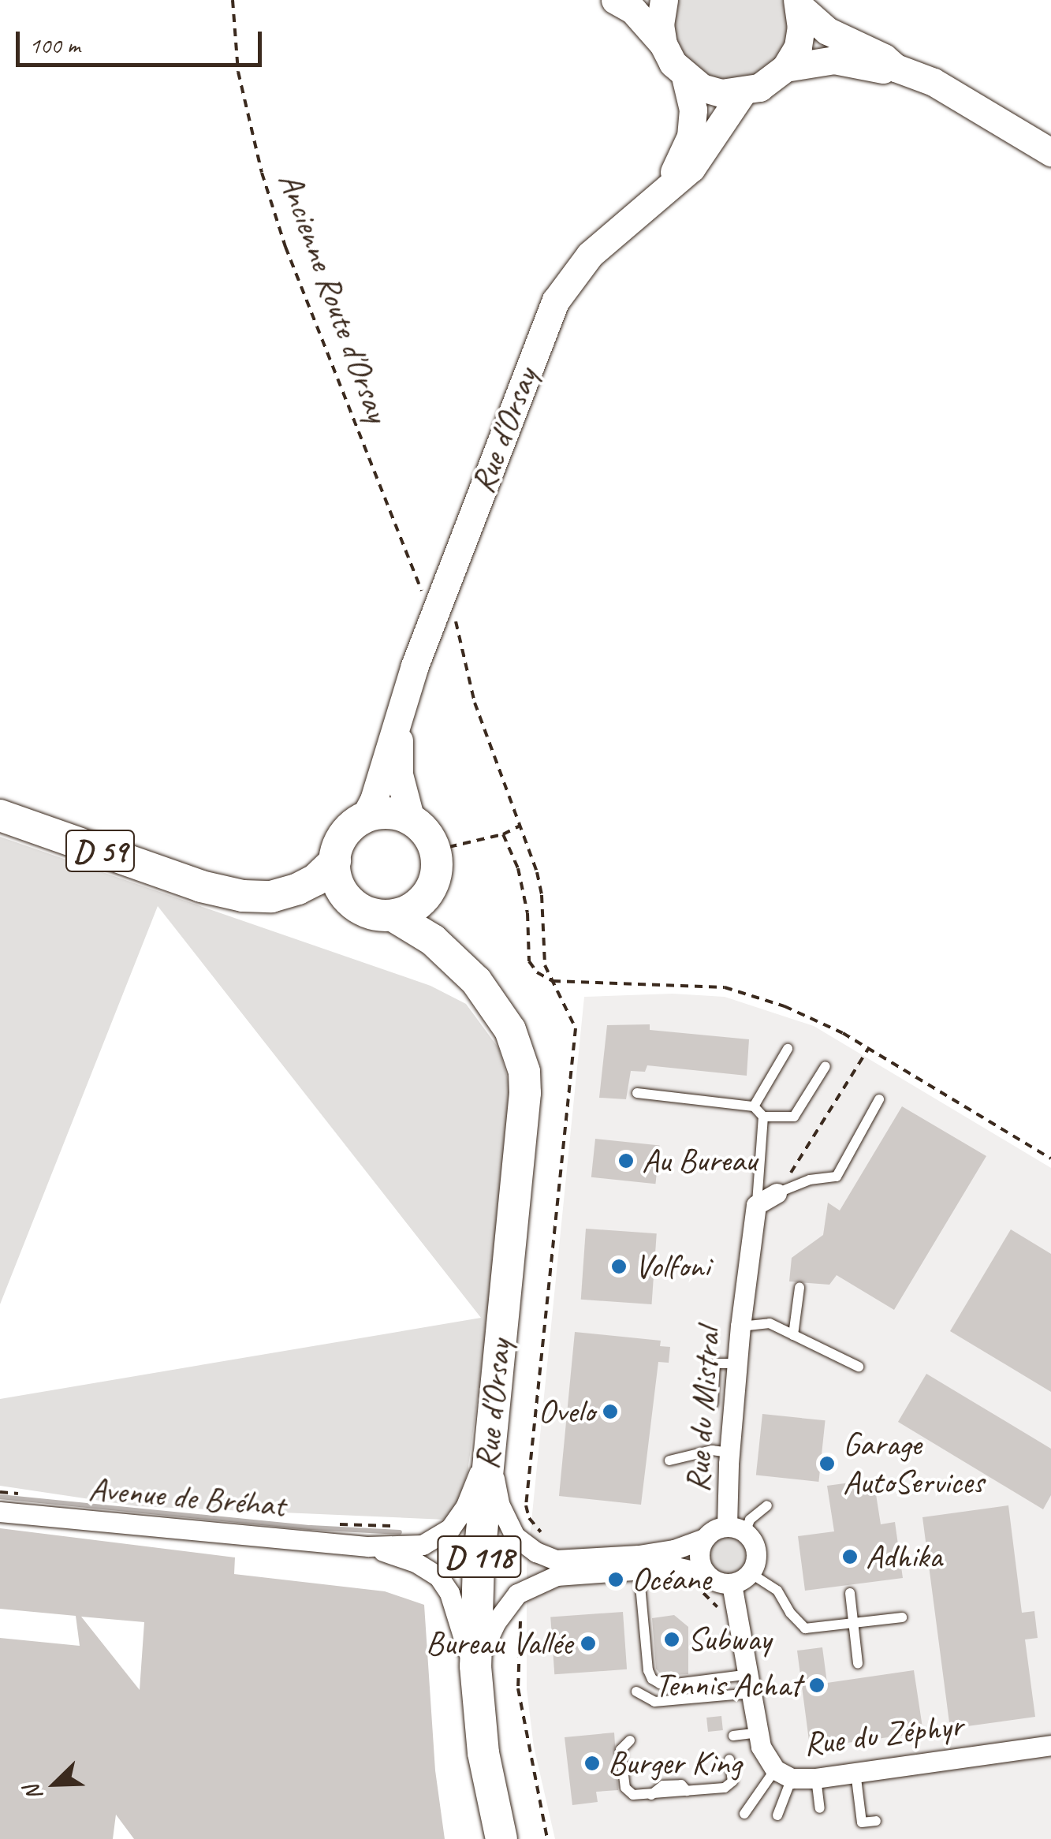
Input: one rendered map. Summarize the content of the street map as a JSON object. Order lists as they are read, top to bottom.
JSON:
{
  "streets": {
    "main road": ["Rue d'Orsay", "D 59", "D 118"],
    "street": ["Rue du Mistral", "Avenue de Bréhat", "Rue du Zéphyr"],
    "path": ["Ancienne Route d'Orsay"]
  },
  "crossings": [
    ["Rue d'Orsay", "D 59"],
    ["Rue d'Orsay", "Avenue de Bréhat"],
    ["Rue du Mistral", "Rue du Zéphyr"]
  ],
  "places": [
    "Au Bureau",
    "Volfoni",
    "Ovelo",
    "Garage AutoServices",
    "Adhika",
    "Océane",
    "Subway",
    "Bureau Vallée",
    "Tennis Achat",
    "Burger King"
  ],
  "scale_bar": "100 m",
  "north": "bottom left"
}
